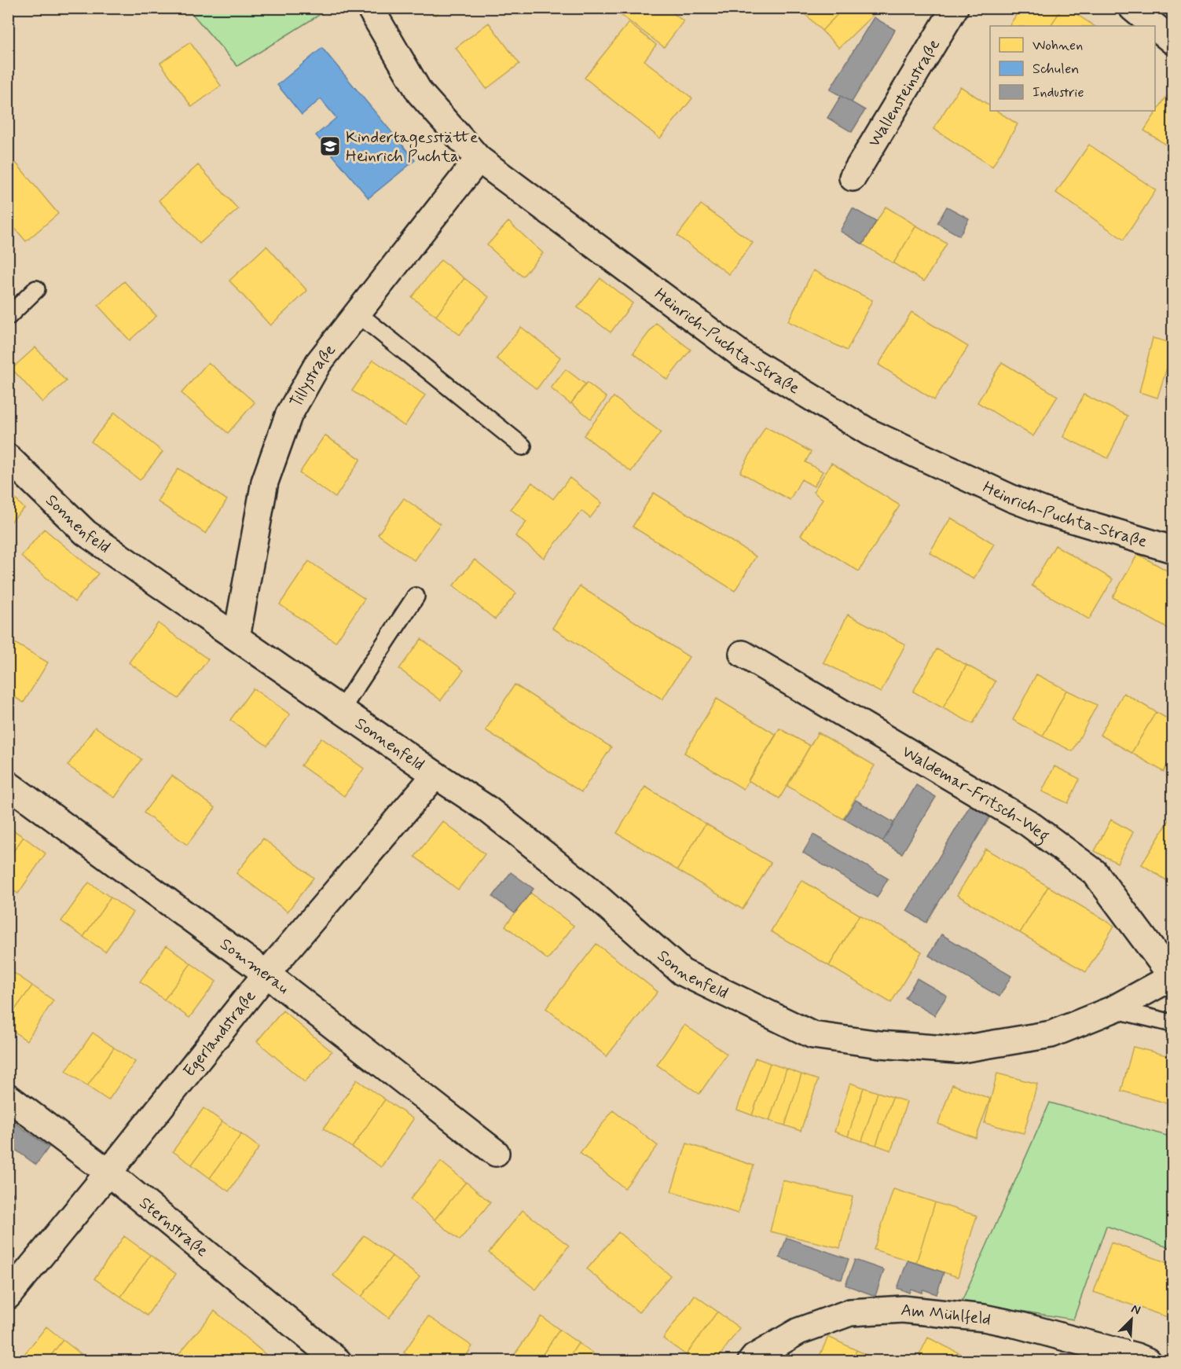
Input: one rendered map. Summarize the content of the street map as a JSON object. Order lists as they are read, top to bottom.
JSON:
{
  "streets": {
    "street": [
      "Wallensteinstraße",
      "Heinrich-Puchta-Straße",
      "Tillystraße",
      "Sonnenfeld",
      "Waldemar-Fritsch-Weg",
      "Sommerau",
      "Egerlandstraße",
      "Sternstraße",
      "Am Mühlfeld"
    ]
  },
  "crossings": [
    ["Heinrich-Puchta-Straße", "Tillystraße"],
    ["Tillystraße", "Sonnenfeld"],
    ["Sonnenfeld", "Waldemar-Fritsch-Weg"],
    ["Sonnenfeld", "Egerlandstraße"],
    ["Sommerau", "Egerlandstraße"],
    ["Egerlandstraße", "Sternstraße"]
  ],
  "places": {
    "school or university": ["Kindertagesstätte Heinrich Puchta"]
  },
  "legend": ["Wohnen", "Schulen", "Industrie"],
  "north": "top right"
}
